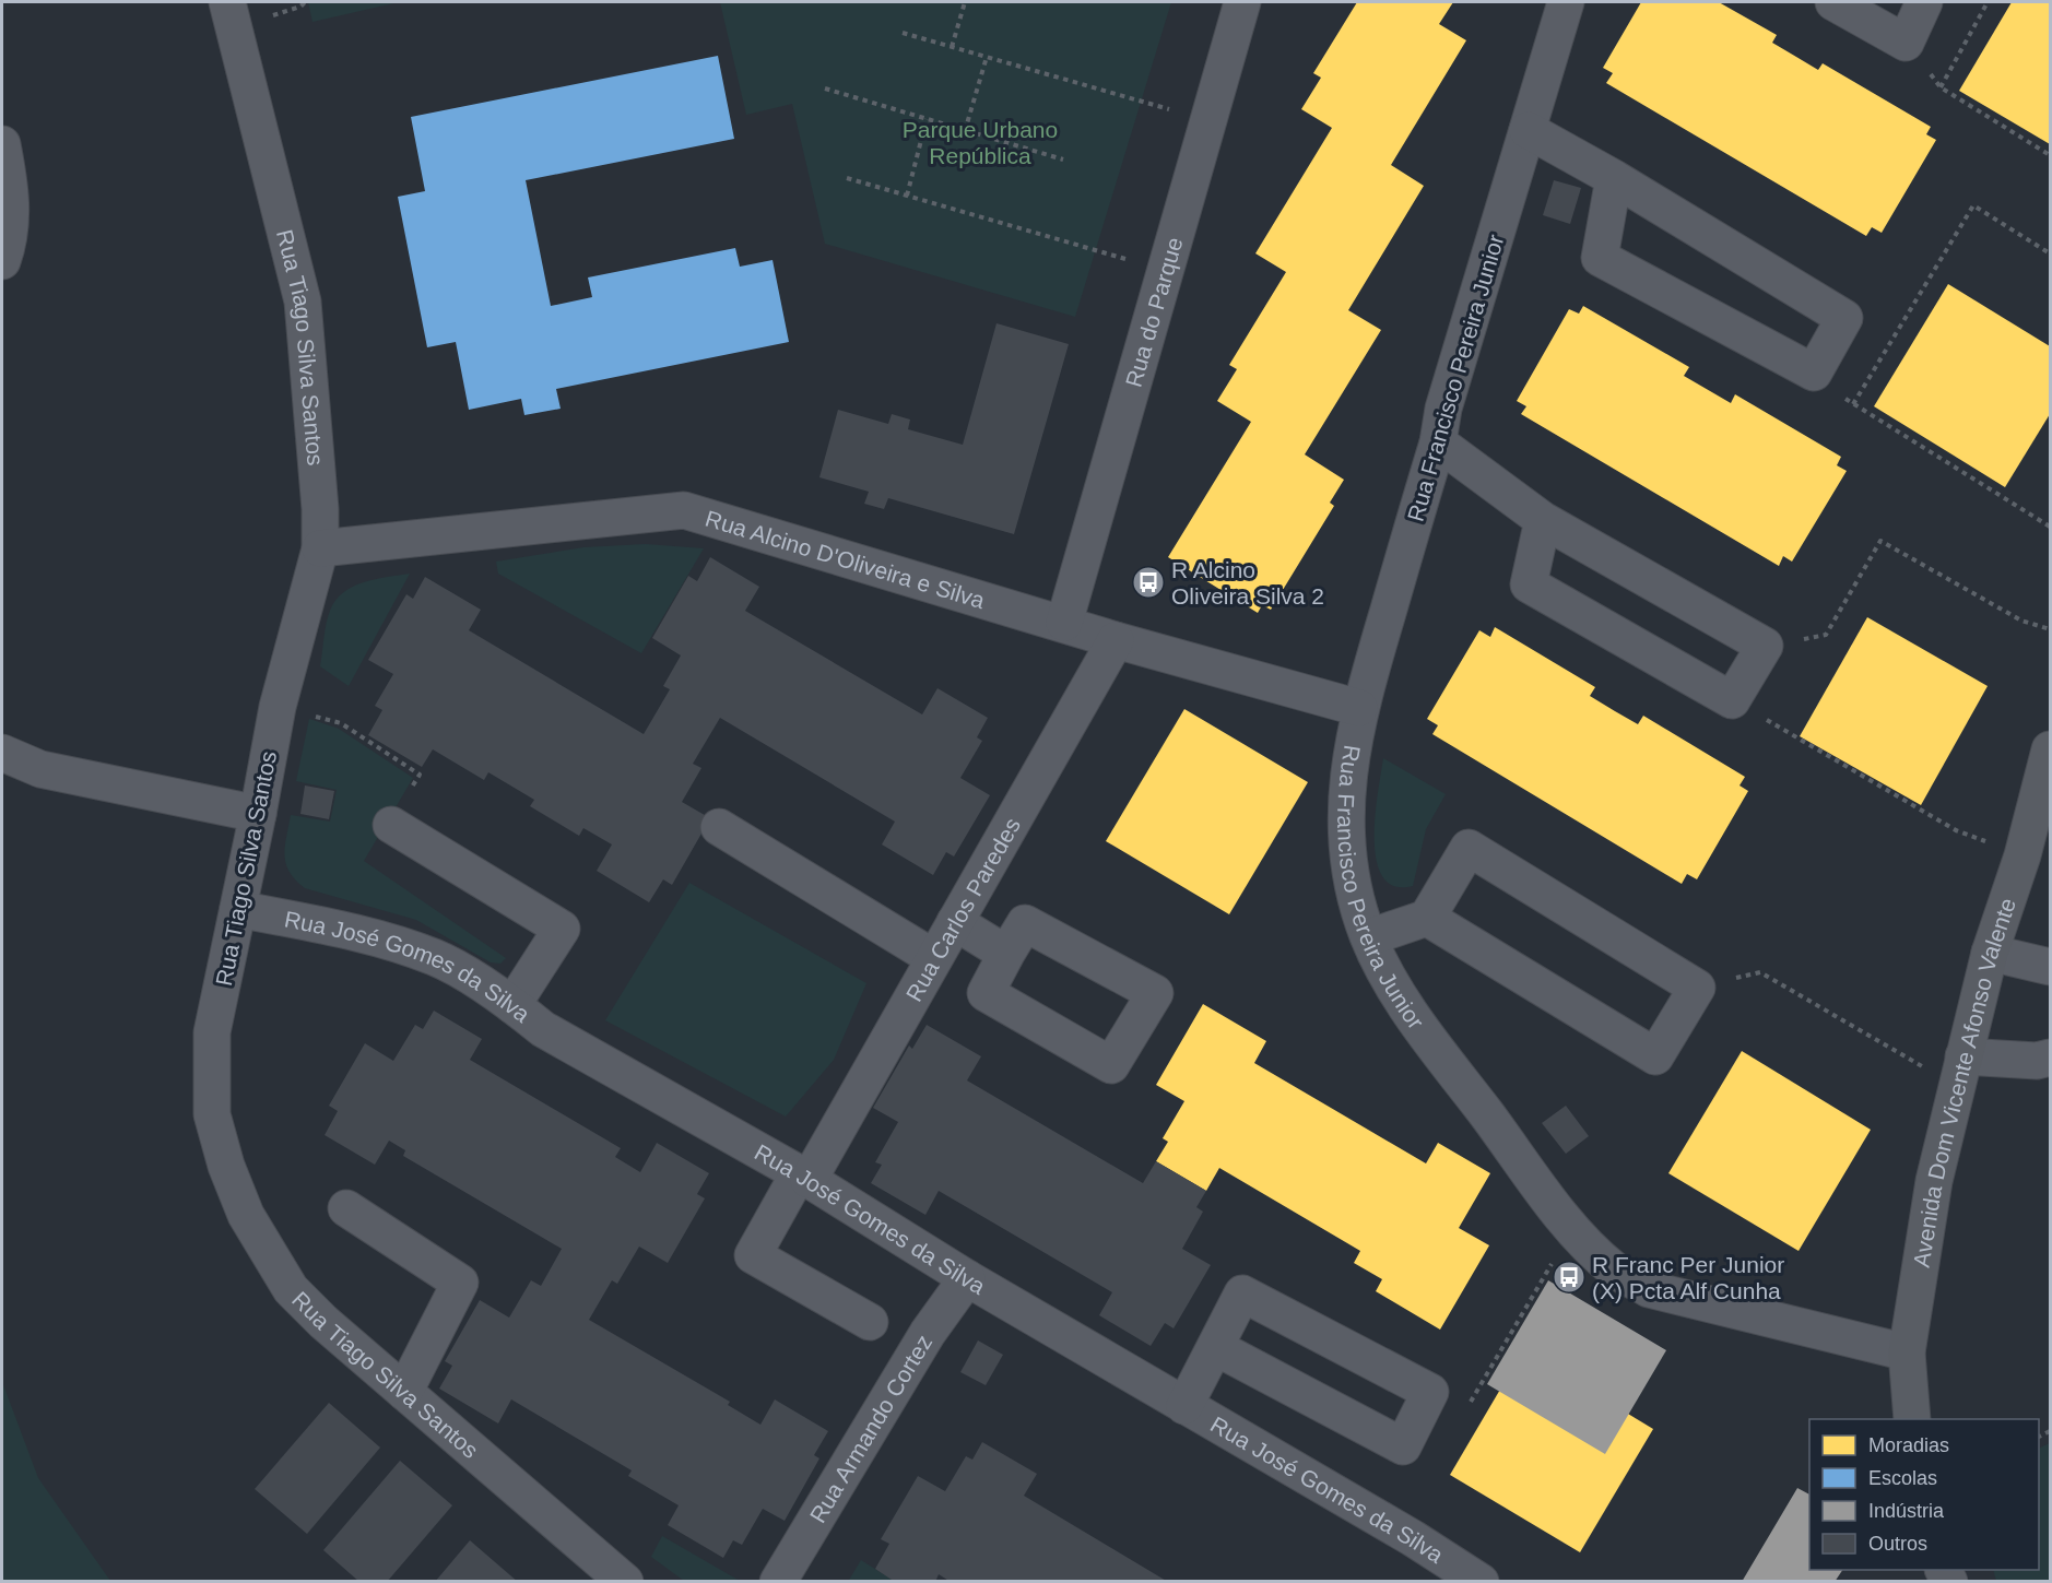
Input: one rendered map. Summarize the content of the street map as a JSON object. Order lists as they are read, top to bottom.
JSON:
{
  "streets": {
    "street": [
      "Rua do Parque",
      "Rua Tiago Silva Santos",
      "Rua Francisco Pereira Junior",
      "Rua Alcino D'Oliveira e Silva",
      "Rua Carlos Paredes",
      "Rua José Gomes da Silva",
      "Avenida Dom Vicente Afonso Valente",
      "Rua Armando Cortez"
    ]
  },
  "crossings": [
    ["Rua do Parque", "Rua Alcino D'Oliveira e Silva"],
    ["Rua Tiago Silva Santos", "Rua Alcino D'Oliveira e Silva"],
    ["Rua Tiago Silva Santos", "Rua José Gomes da Silva"],
    ["Rua Francisco Pereira Junior", "Rua Alcino D'Oliveira e Silva"],
    ["Rua Francisco Pereira Junior", "Avenida Dom Vicente Afonso Valente"],
    ["Rua Alcino D'Oliveira e Silva", "Rua Carlos Paredes"],
    ["Rua Carlos Paredes", "Rua José Gomes da Silva"],
    ["Rua José Gomes da Silva", "Rua Armando Cortez"]
  ],
  "parks": ["Parque Urbano República"],
  "places": {
    "bus stop": ["R Alcino Oliveira Silva 2", "R Franc Per Junior (X) Pcta Alf Cunha"]
  },
  "legend": [
    "Moradias",
    "Escolas",
    "Indústria",
    "Outros"
  ]
}
